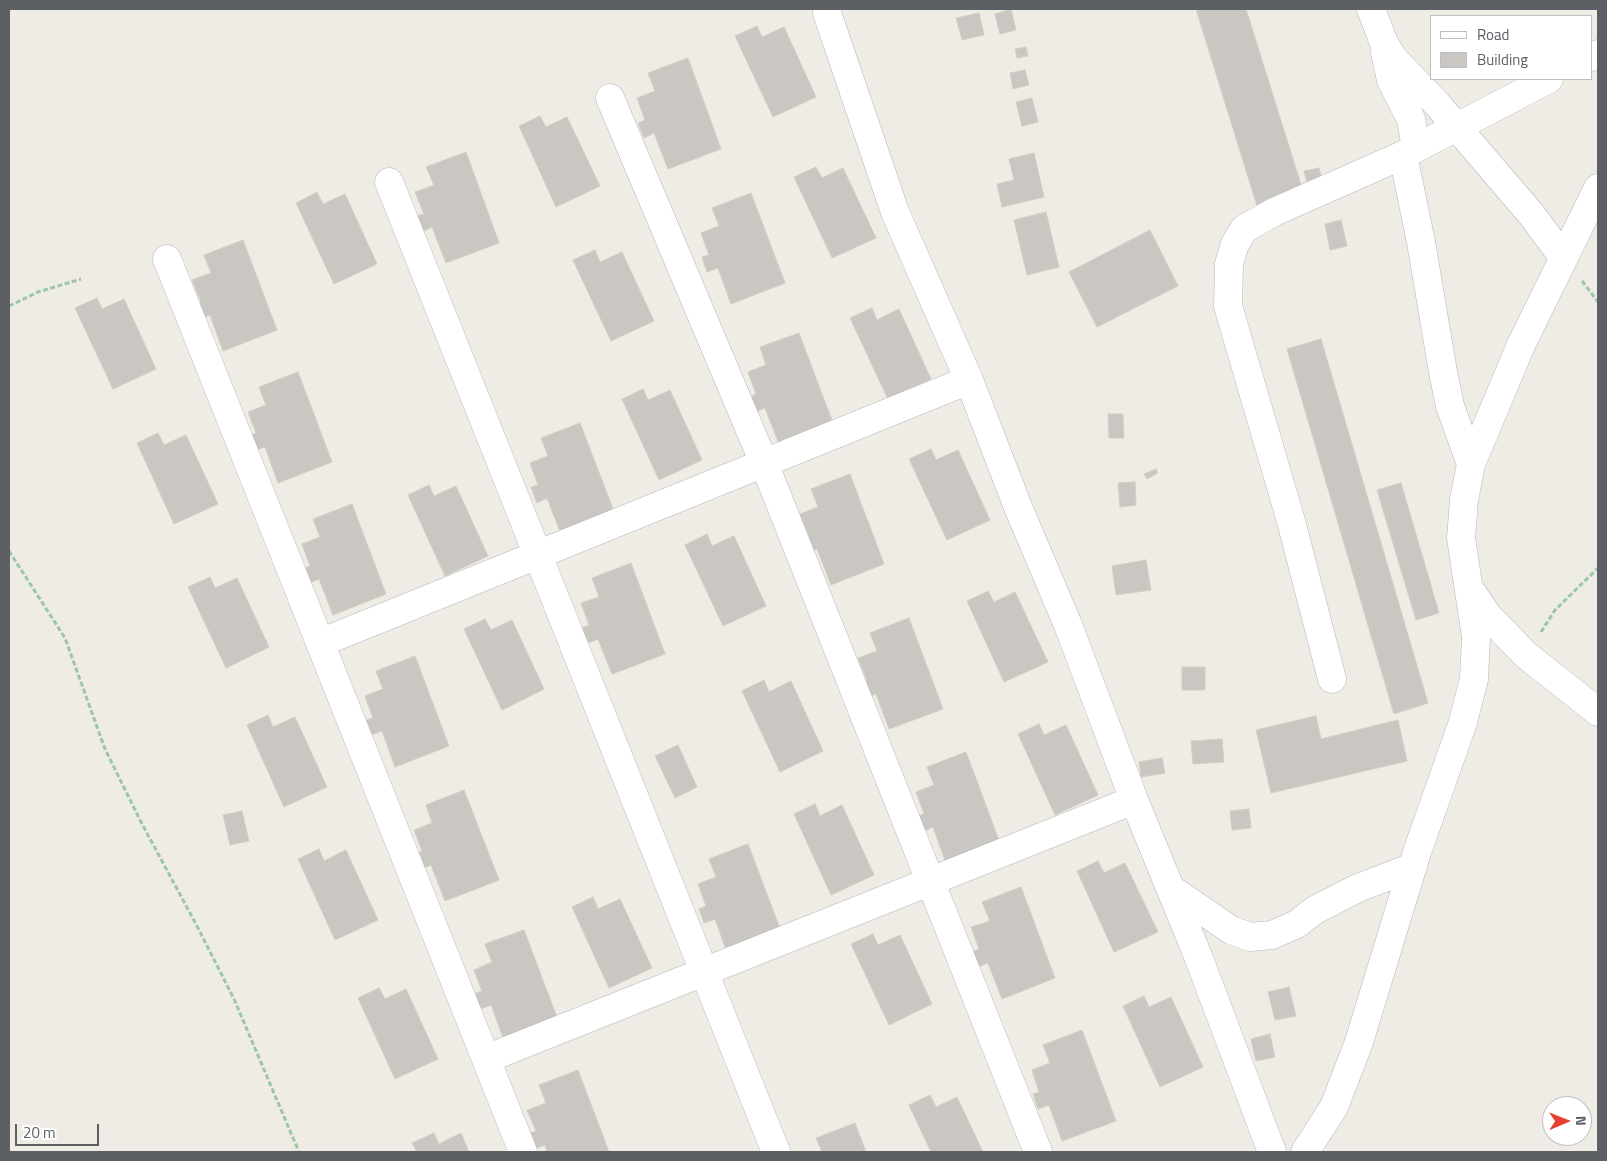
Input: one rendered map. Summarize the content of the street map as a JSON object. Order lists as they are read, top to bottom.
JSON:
{
  "legend": ["Road", "Building"],
  "scale_bar": "20 m",
  "north": "right"
}
